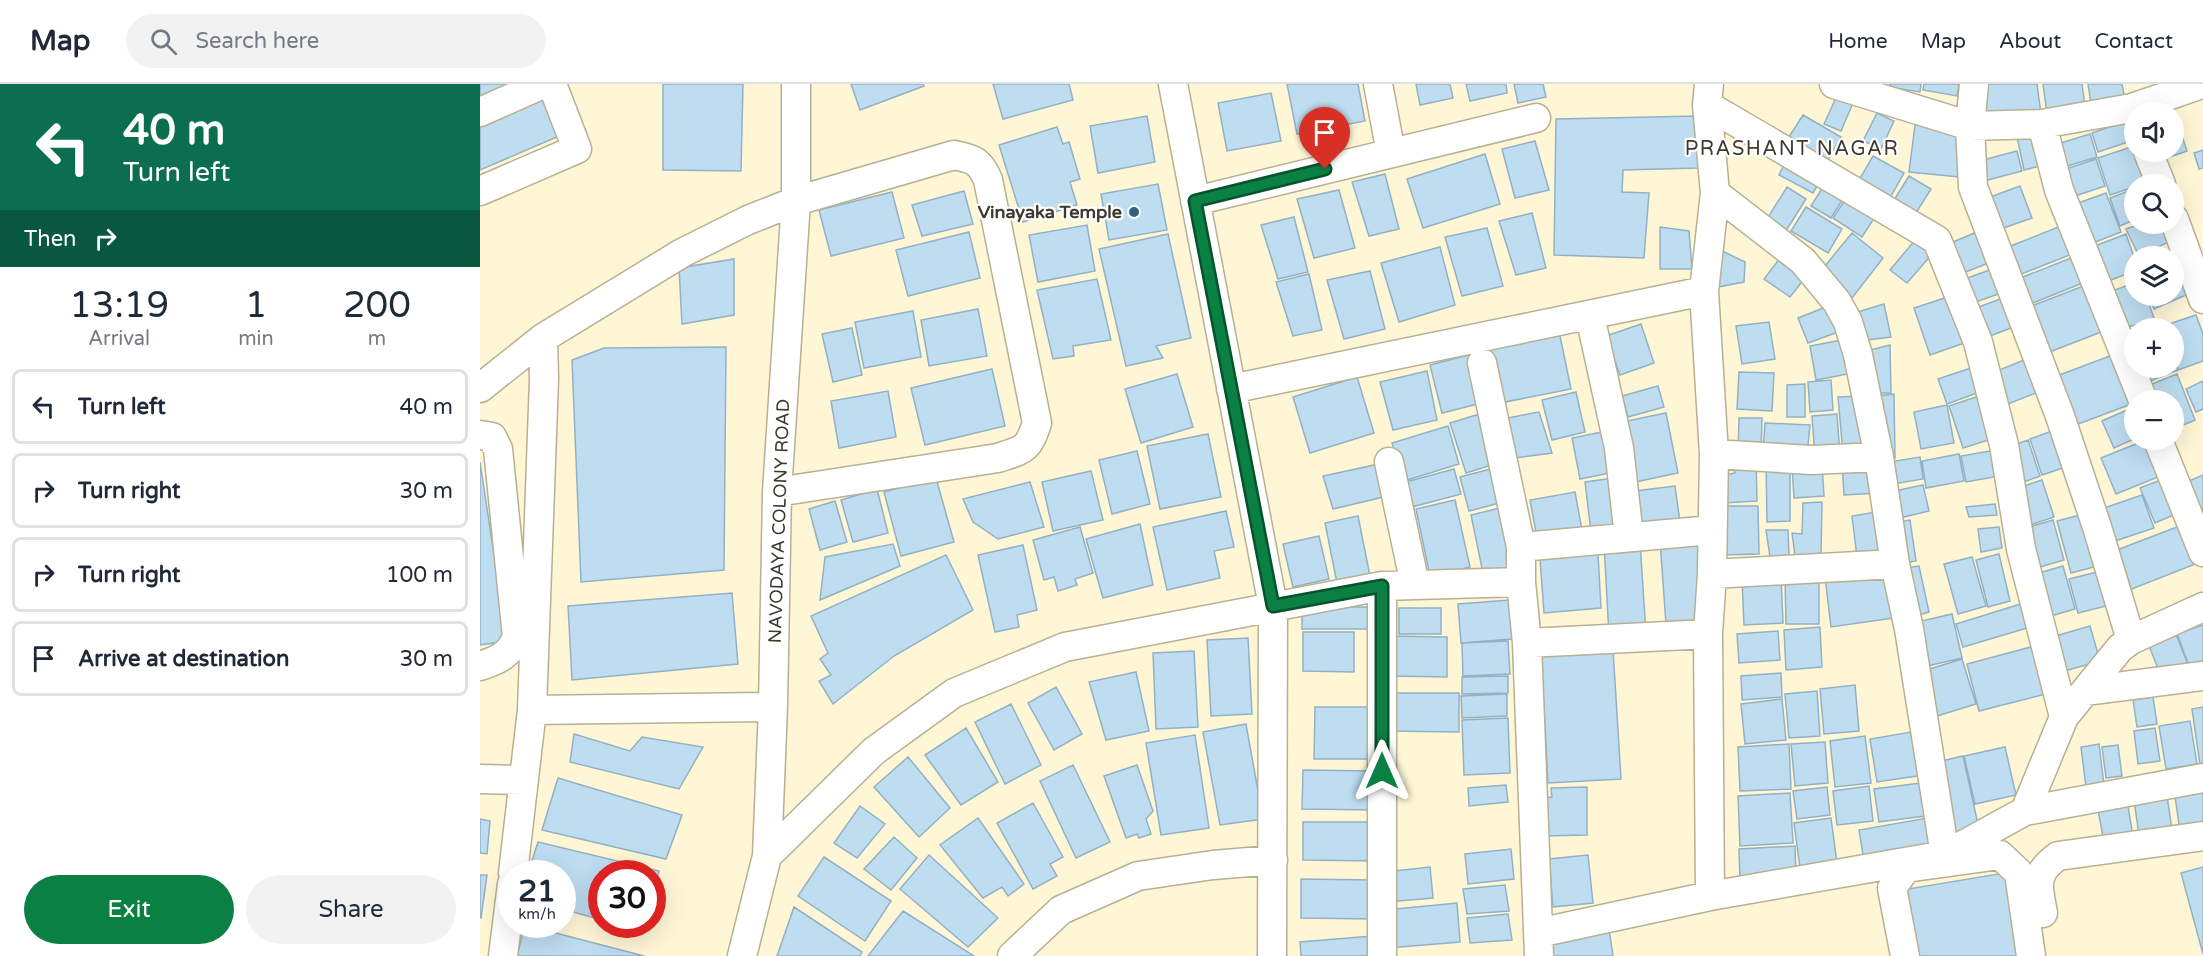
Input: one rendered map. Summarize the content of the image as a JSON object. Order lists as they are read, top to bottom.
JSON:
{
  "streets": {
    "street": ["NAVODAYA COLONY ROAD"]
  },
  "districts": ["PRASHANT NAGAR"],
  "places": ["Vinayaka Temple"],
  "page": {
    "header": "Map",
    "search": "Search here",
    "nav": [
      "Home",
      "Map",
      "About",
      "Contact"
    ],
    "turn": ["40 m", "Turn left"],
    "map_buttons": ["+", "−"],
    "then": "Then",
    "eta": [
      "13:19",
      "Arrival",
      "1",
      "min",
      "200",
      "m"
    ],
    "list": [
      {
        "name": "Turn left",
        "value": "40 m"
      },
      {
        "name": "Turn right",
        "value": "30 m"
      },
      {
        "name": "Turn right",
        "value": "100 m"
      },
      {
        "name": "Arrive at destination",
        "value": "30 m"
      }
    ],
    "speed": "21 km/h",
    "limit": "30",
    "buttons": ["Exit", "Share"]
  }
}
